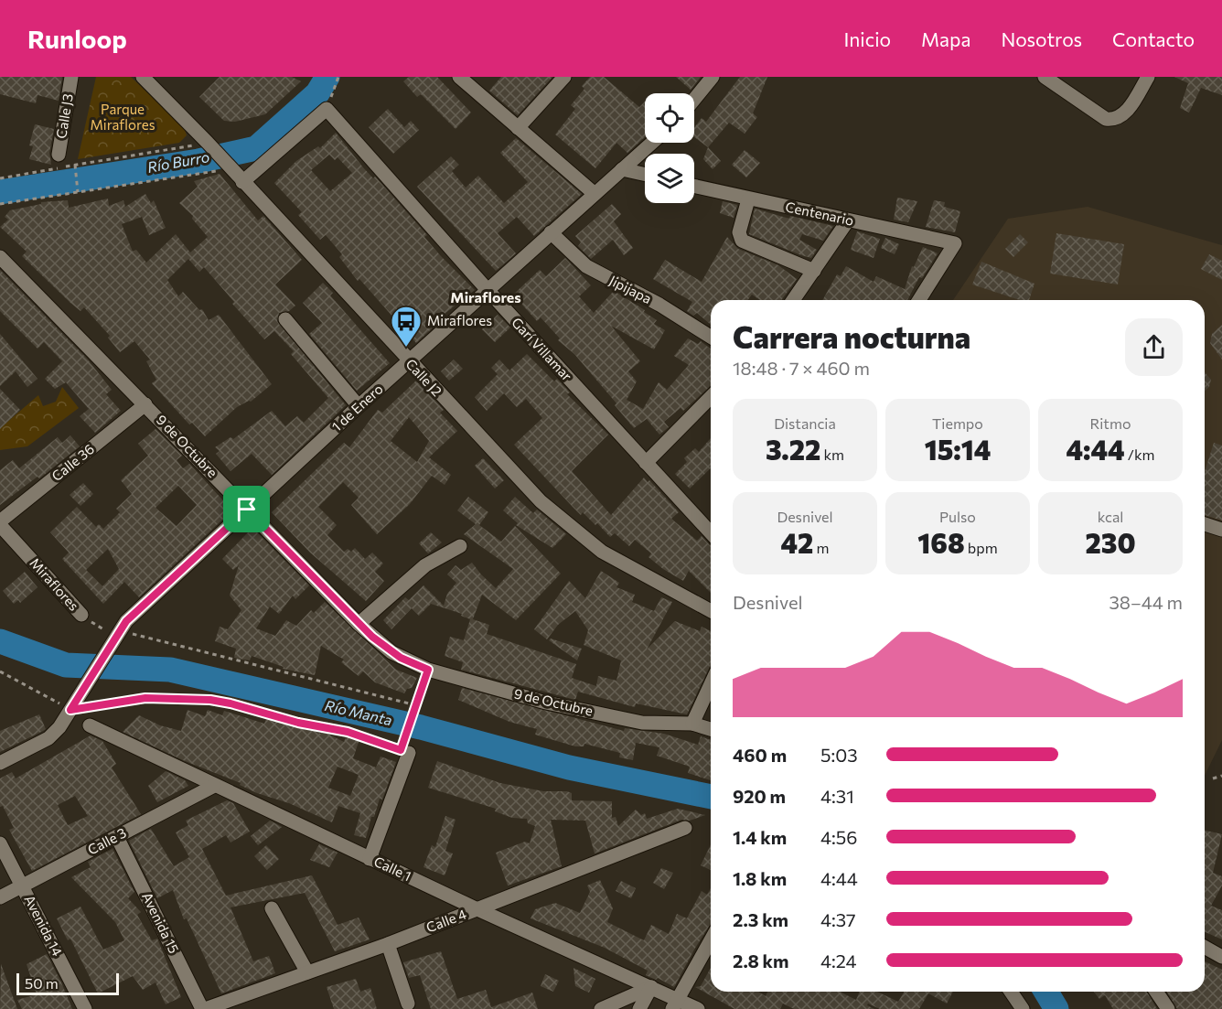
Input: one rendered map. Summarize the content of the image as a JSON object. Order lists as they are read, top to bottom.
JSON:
{
  "streets": {
    "street": [
      "Calle J3",
      "Centenario",
      "Jipijapa",
      "Garí Villamar",
      "Calle J2",
      "1 de Enero",
      "9 de Octubre",
      "Calle 36",
      "Miraflores",
      "Calle 3",
      "Calle 1",
      "Calle 4",
      "Avenida 15",
      "Avenida 14"
    ]
  },
  "crossings": [
    ["Jipijapa", "1 de Enero"],
    ["Garí Villamar", "1 de Enero"],
    ["Calle J2", "1 de Enero"],
    ["1 de Enero", "9 de Octubre"],
    ["1 de Enero", "Miraflores"],
    ["9 de Octubre", "Calle 36"],
    ["Calle 36", "Miraflores"],
    ["Calle 3", "Calle 1"],
    ["Calle 3", "Avenida 15"],
    ["Calle 3", "Avenida 14"],
    ["Calle 1", "Calle 4"],
    ["Calle 4", "Avenida 15"]
  ],
  "districts": ["Miraflores"],
  "water": ["Río Burro", "Río Manta"],
  "parks": ["Parque Miraflores"],
  "places": {
    "bus stop": ["Miraflores"]
  },
  "scale_bar": "50 m",
  "page": {
    "header": "Runloop",
    "nav": [
      "Inicio",
      "Mapa",
      "Nosotros",
      "Contacto"
    ],
    "heading": ["Carrera nocturna", "18:48 · 7 × 460 m"],
    "stats": [
      ["Distancia", "3.22 km"],
      ["Tiempo", "15:14"],
      ["Ritmo", "4:44 /km"],
      ["Desnivel", "42 m"],
      ["Pulso", "168 bpm"],
      ["kcal", "230"]
    ],
    "chart": ["Desnivel", "38–44 m"],
    "list": [
      {
        "name": "460 m",
        "note": "5:03"
      },
      {
        "name": "920 m",
        "note": "4:31"
      },
      {
        "name": "1.4 km",
        "note": "4:56"
      },
      {
        "name": "1.8 km",
        "note": "4:44"
      },
      {
        "name": "2.3 km",
        "note": "4:37"
      },
      {
        "name": "2.8 km",
        "note": "4:24"
      }
    ],
    "scale": "50 m"
  }
}
